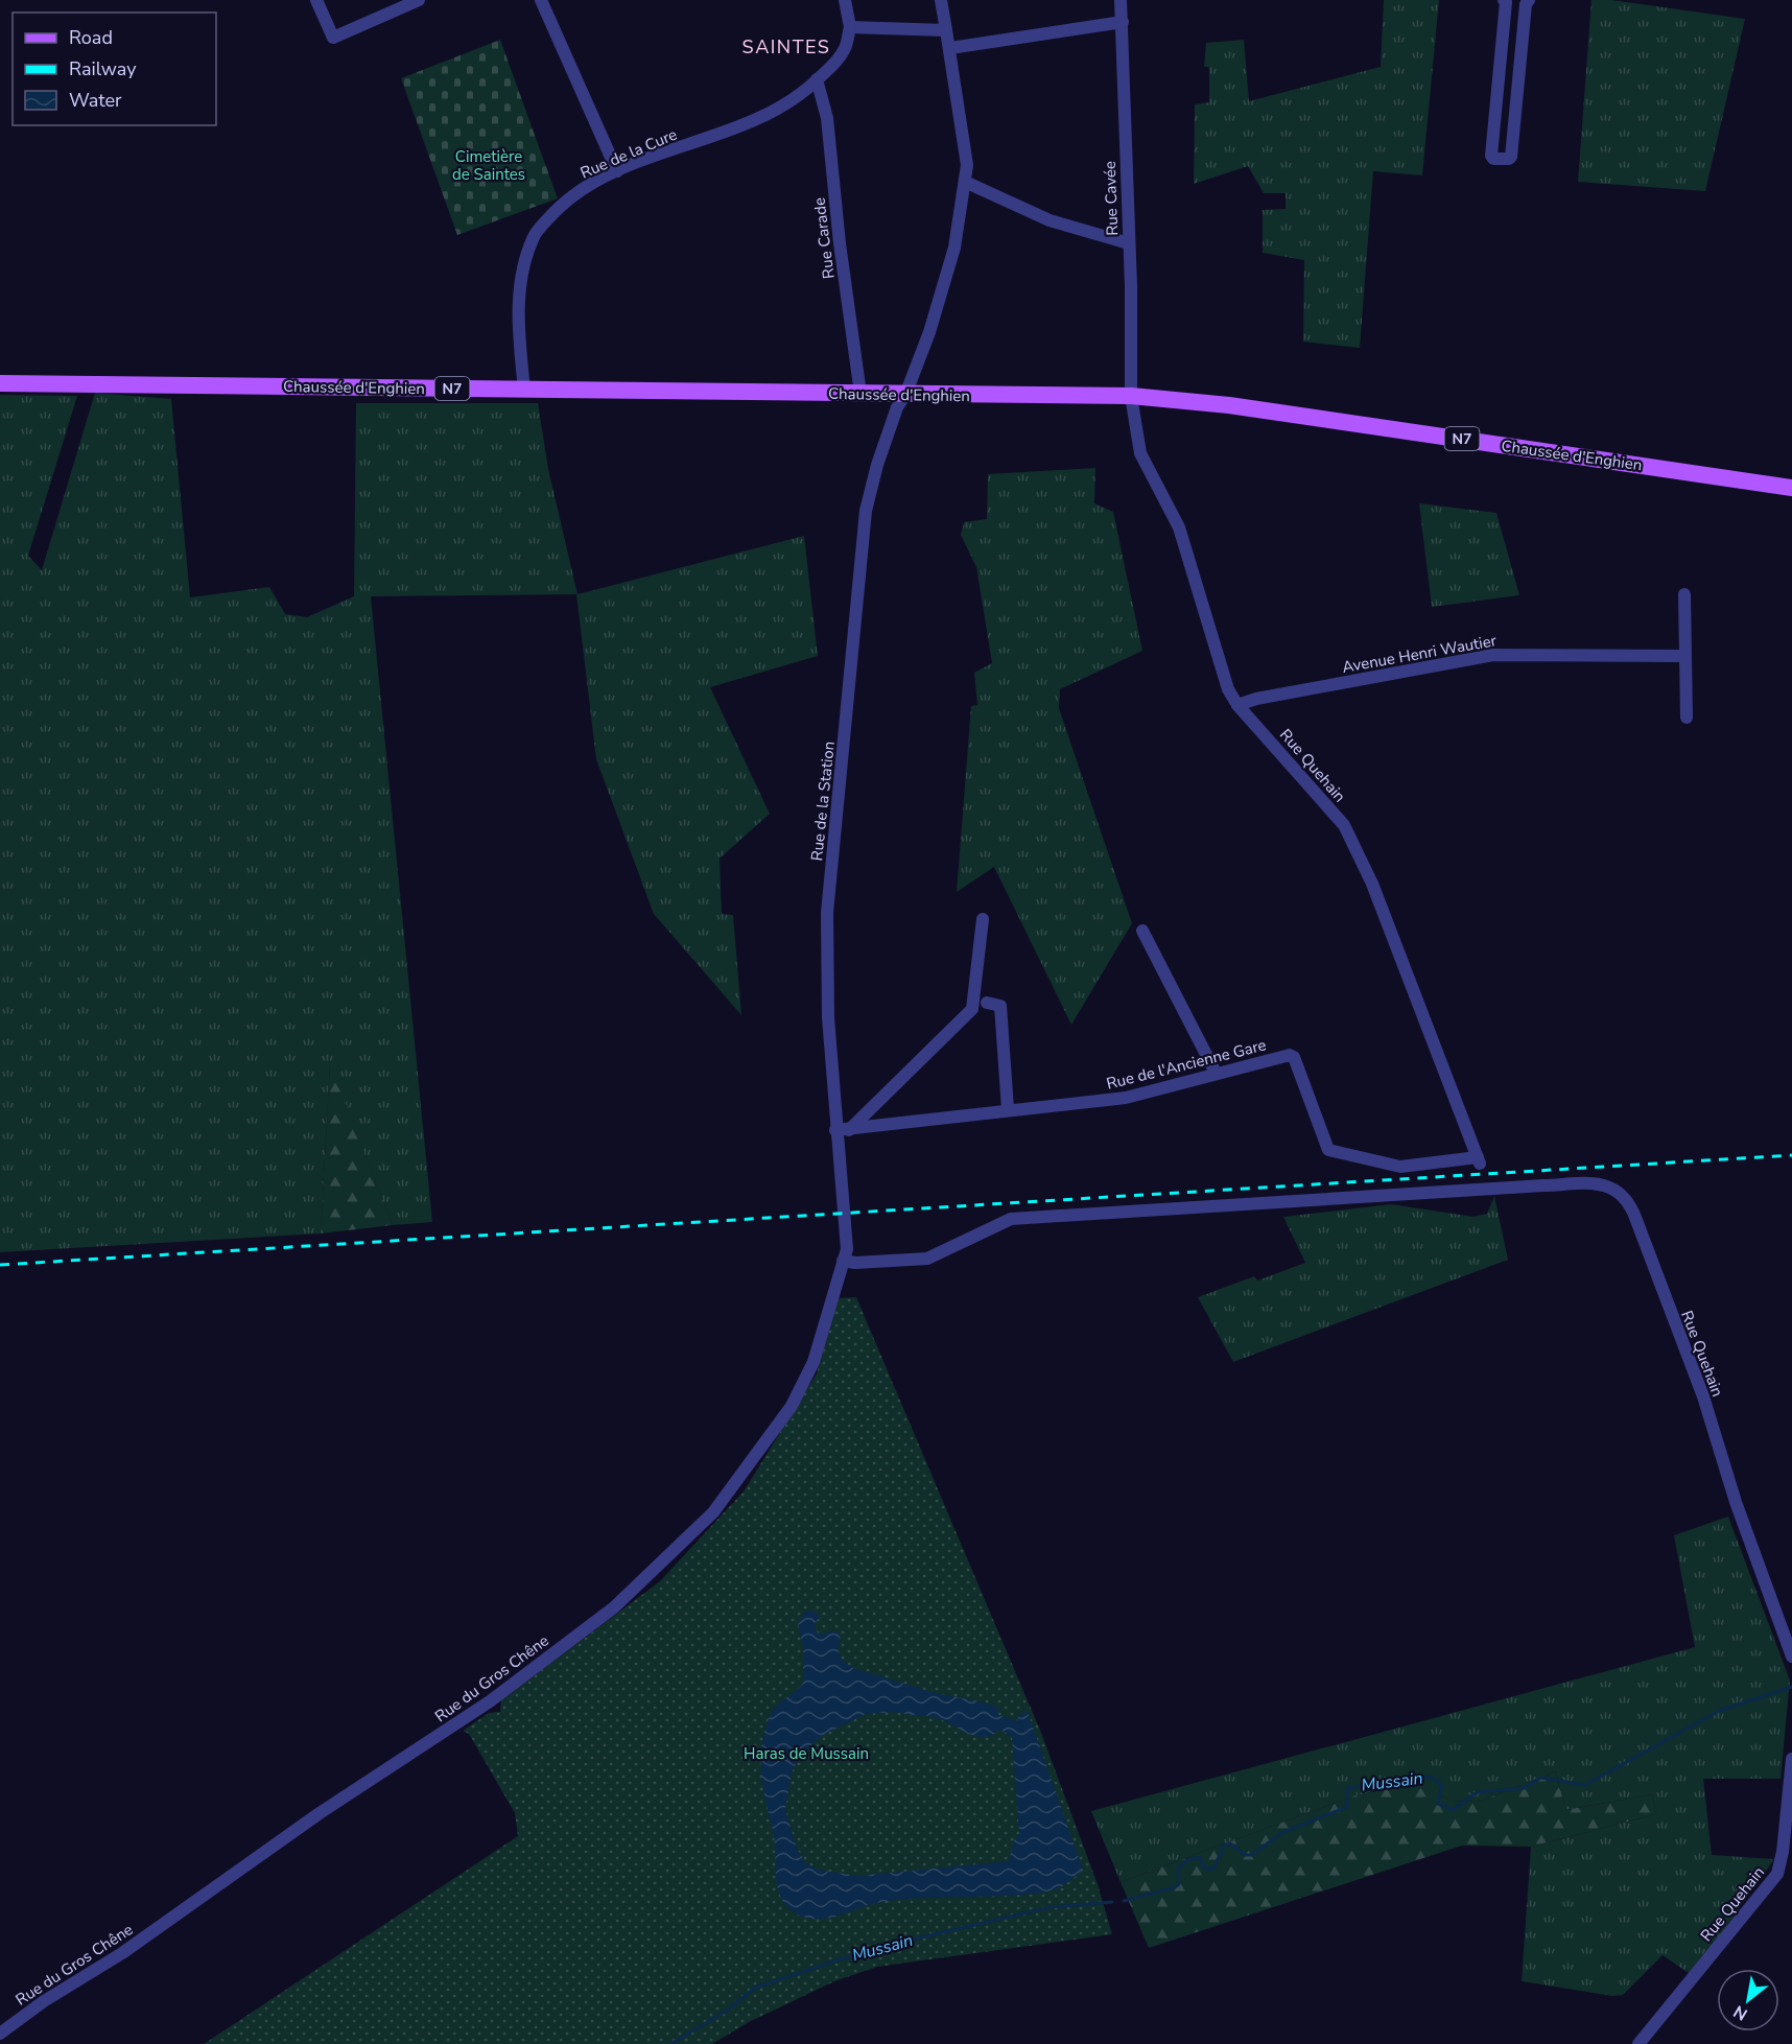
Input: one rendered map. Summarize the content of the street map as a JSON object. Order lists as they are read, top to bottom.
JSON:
{
  "streets": {
    "main road": ["Chaussée d'Enghien", "N7"],
    "street": [
      "Rue de la Cure",
      "Rue Cavée",
      "Rue Carade",
      "Avenue Henri Wautier",
      "Rue Quehain",
      "Rue de la Station",
      "Rue de l'Ancienne Gare",
      "Rue du Gros Chêne"
    ]
  },
  "crossings": [
    ["Rue de la Cure", "Rue Carade"],
    ["Rue de la Cure", "Chaussée d'Enghien"],
    ["Rue Cavée", "Chaussée d'Enghien"],
    ["Rue Cavée", "Rue Quehain"],
    ["Rue Carade", "Chaussée d'Enghien"],
    ["Chaussée d'Enghien", "Rue Quehain"],
    ["Chaussée d'Enghien", "Rue de la Station"],
    ["Avenue Henri Wautier", "Rue Quehain"],
    ["Rue Quehain", "Rue de l'Ancienne Gare"],
    ["Rue Quehain", "Rue du Gros Chêne"],
    ["Rue de la Station", "Rue de l'Ancienne Gare"],
    ["Rue de la Station", "Rue du Gros Chêne"]
  ],
  "districts": ["SAINTES"],
  "water": ["Mussain"],
  "parks": ["Cimetière de Saintes", "Haras de Mussain"],
  "legend": ["Road", "Railway", "Water"],
  "north": "bottom left"
}
